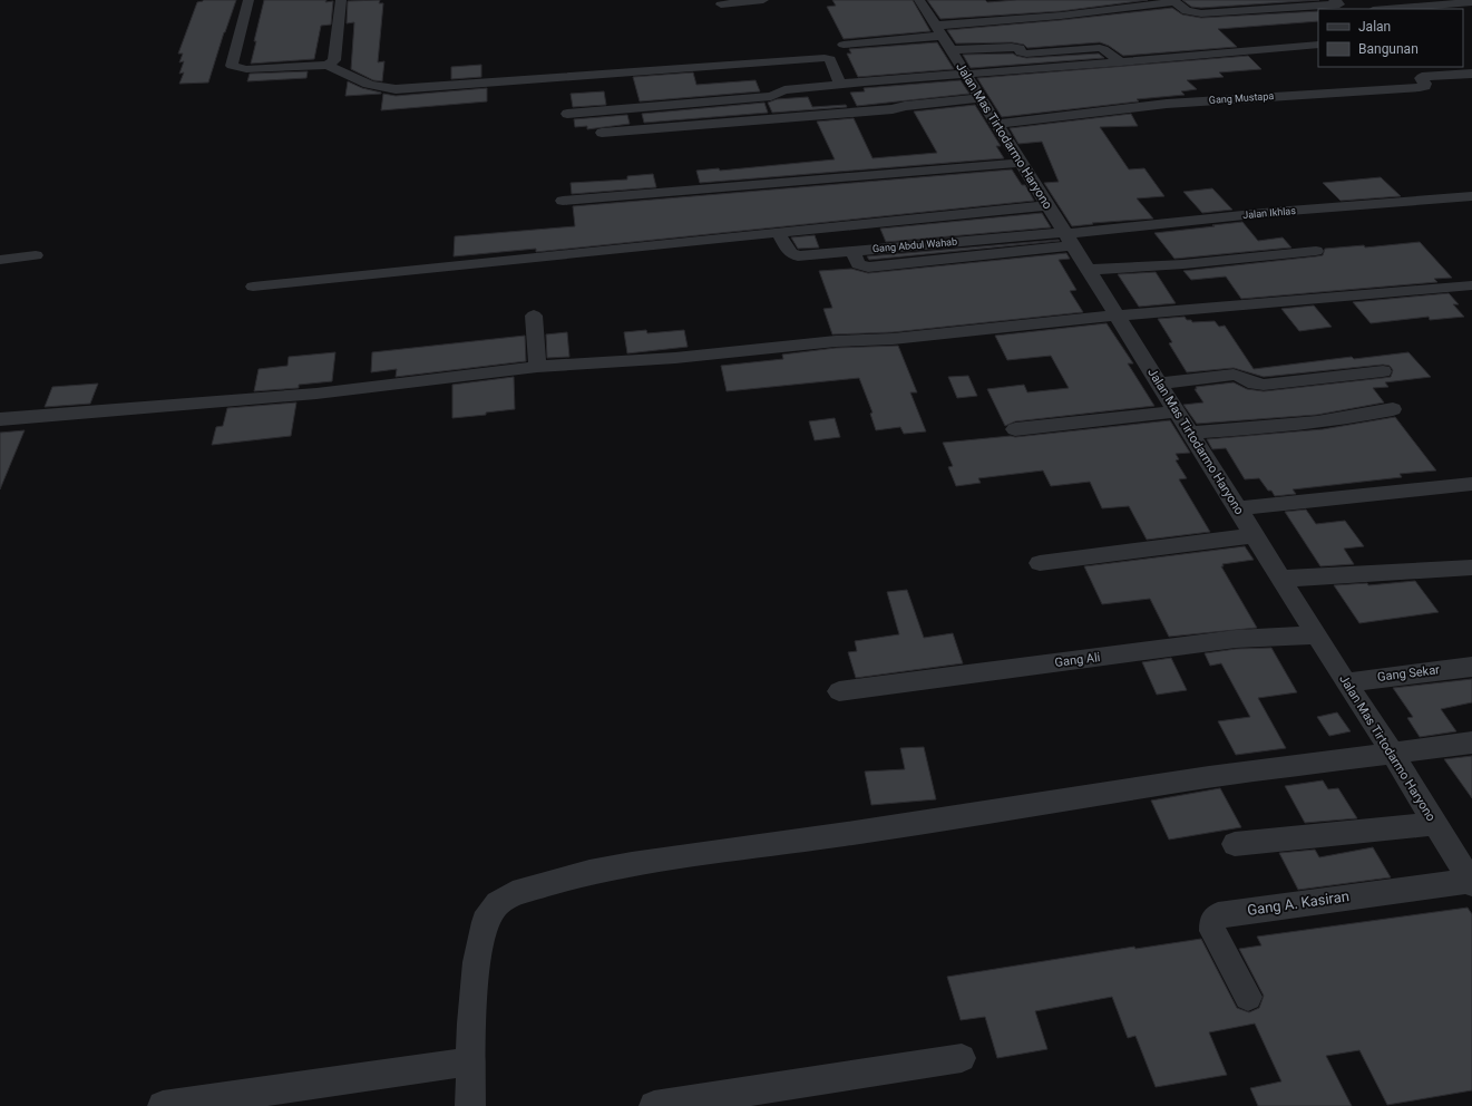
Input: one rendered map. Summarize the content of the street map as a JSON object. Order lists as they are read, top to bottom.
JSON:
{
  "streets": {
    "street": [
      "Gang Mustapa",
      "Jalan Mas Tirtodarmo Haryono",
      "Jalan Ikhlas",
      "Gang Ali",
      "Gang Sekar",
      "Gang A. Kasiran"
    ]
  },
  "crossings": [
    ["Gang Mustapa", "Jalan Mas Tirtodarmo Haryono"],
    ["Jalan Mas Tirtodarmo Haryono", "Jalan Ikhlas"],
    ["Jalan Mas Tirtodarmo Haryono", "Gang Ali"],
    ["Jalan Mas Tirtodarmo Haryono", "Gang Sekar"],
    ["Jalan Mas Tirtodarmo Haryono", "Gang A. Kasiran"]
  ],
  "legend": ["Jalan", "Bangunan"]
}
